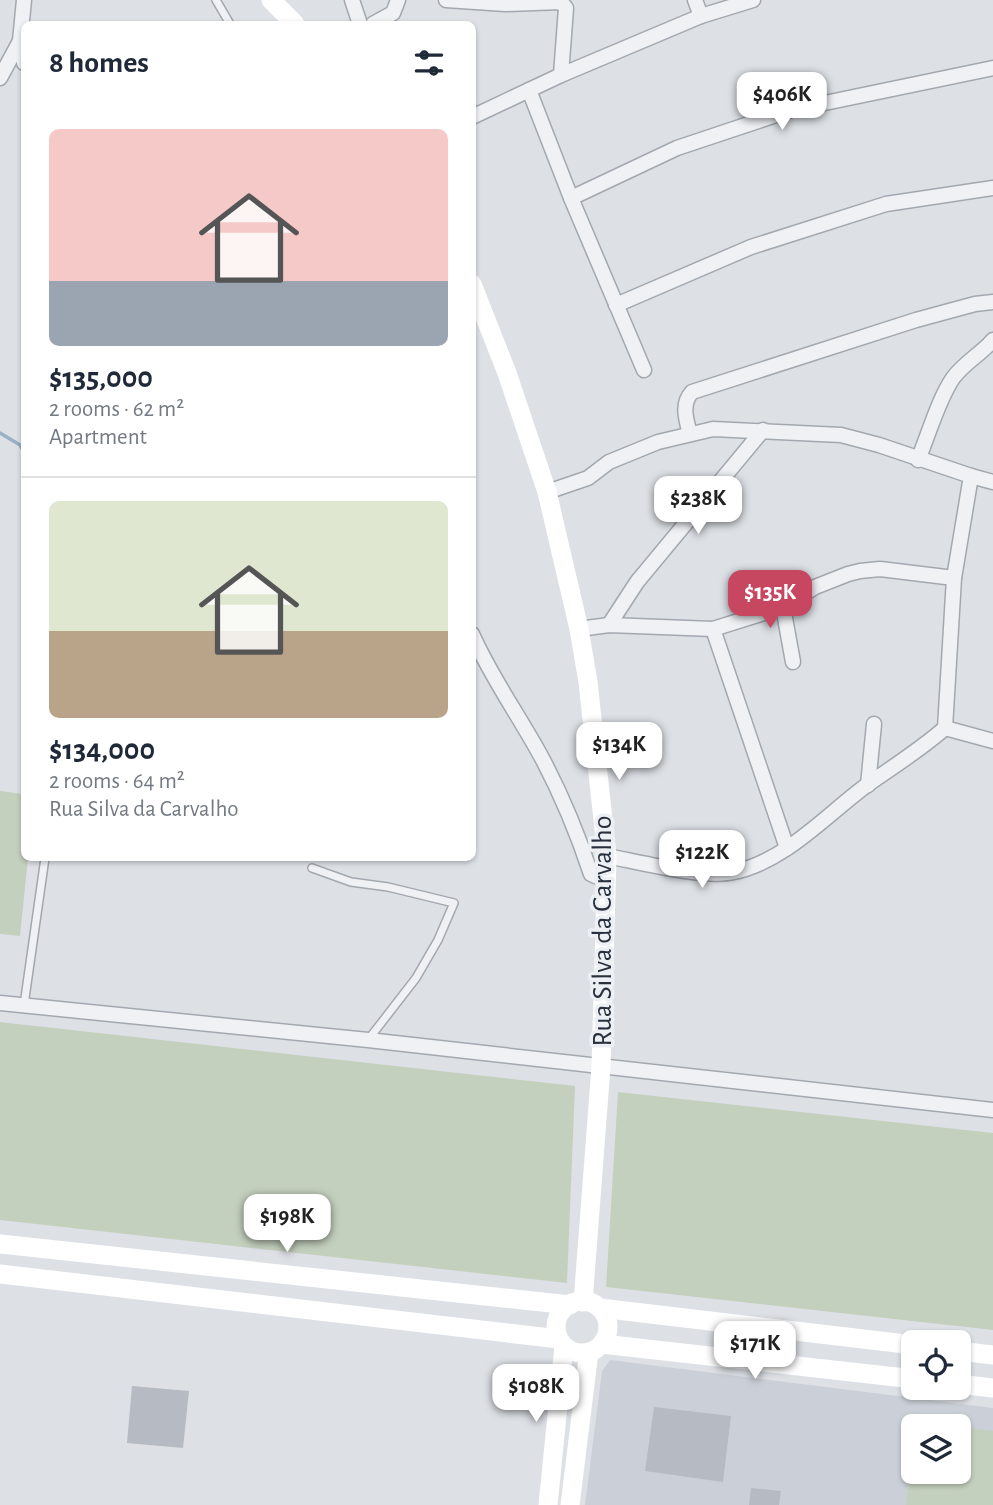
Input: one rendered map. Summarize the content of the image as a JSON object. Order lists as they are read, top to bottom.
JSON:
{
  "streets": {
    "main road": ["Rua Silva da Carvalho"]
  },
  "page": {
    "heading": "8 homes",
    "price": [
      "$406K",
      "$238K",
      "$135K",
      "$134K",
      "$122K",
      "$198K",
      "$171K",
      "$108K"
    ],
    "list": [
      {
        "name": "$135,000",
        "note": "2 rooms · 62 m² · Apartment"
      },
      {
        "name": "$134,000",
        "note": "2 rooms · 64 m² · Rua Silva da Carvalho"
      }
    ]
  }
}
